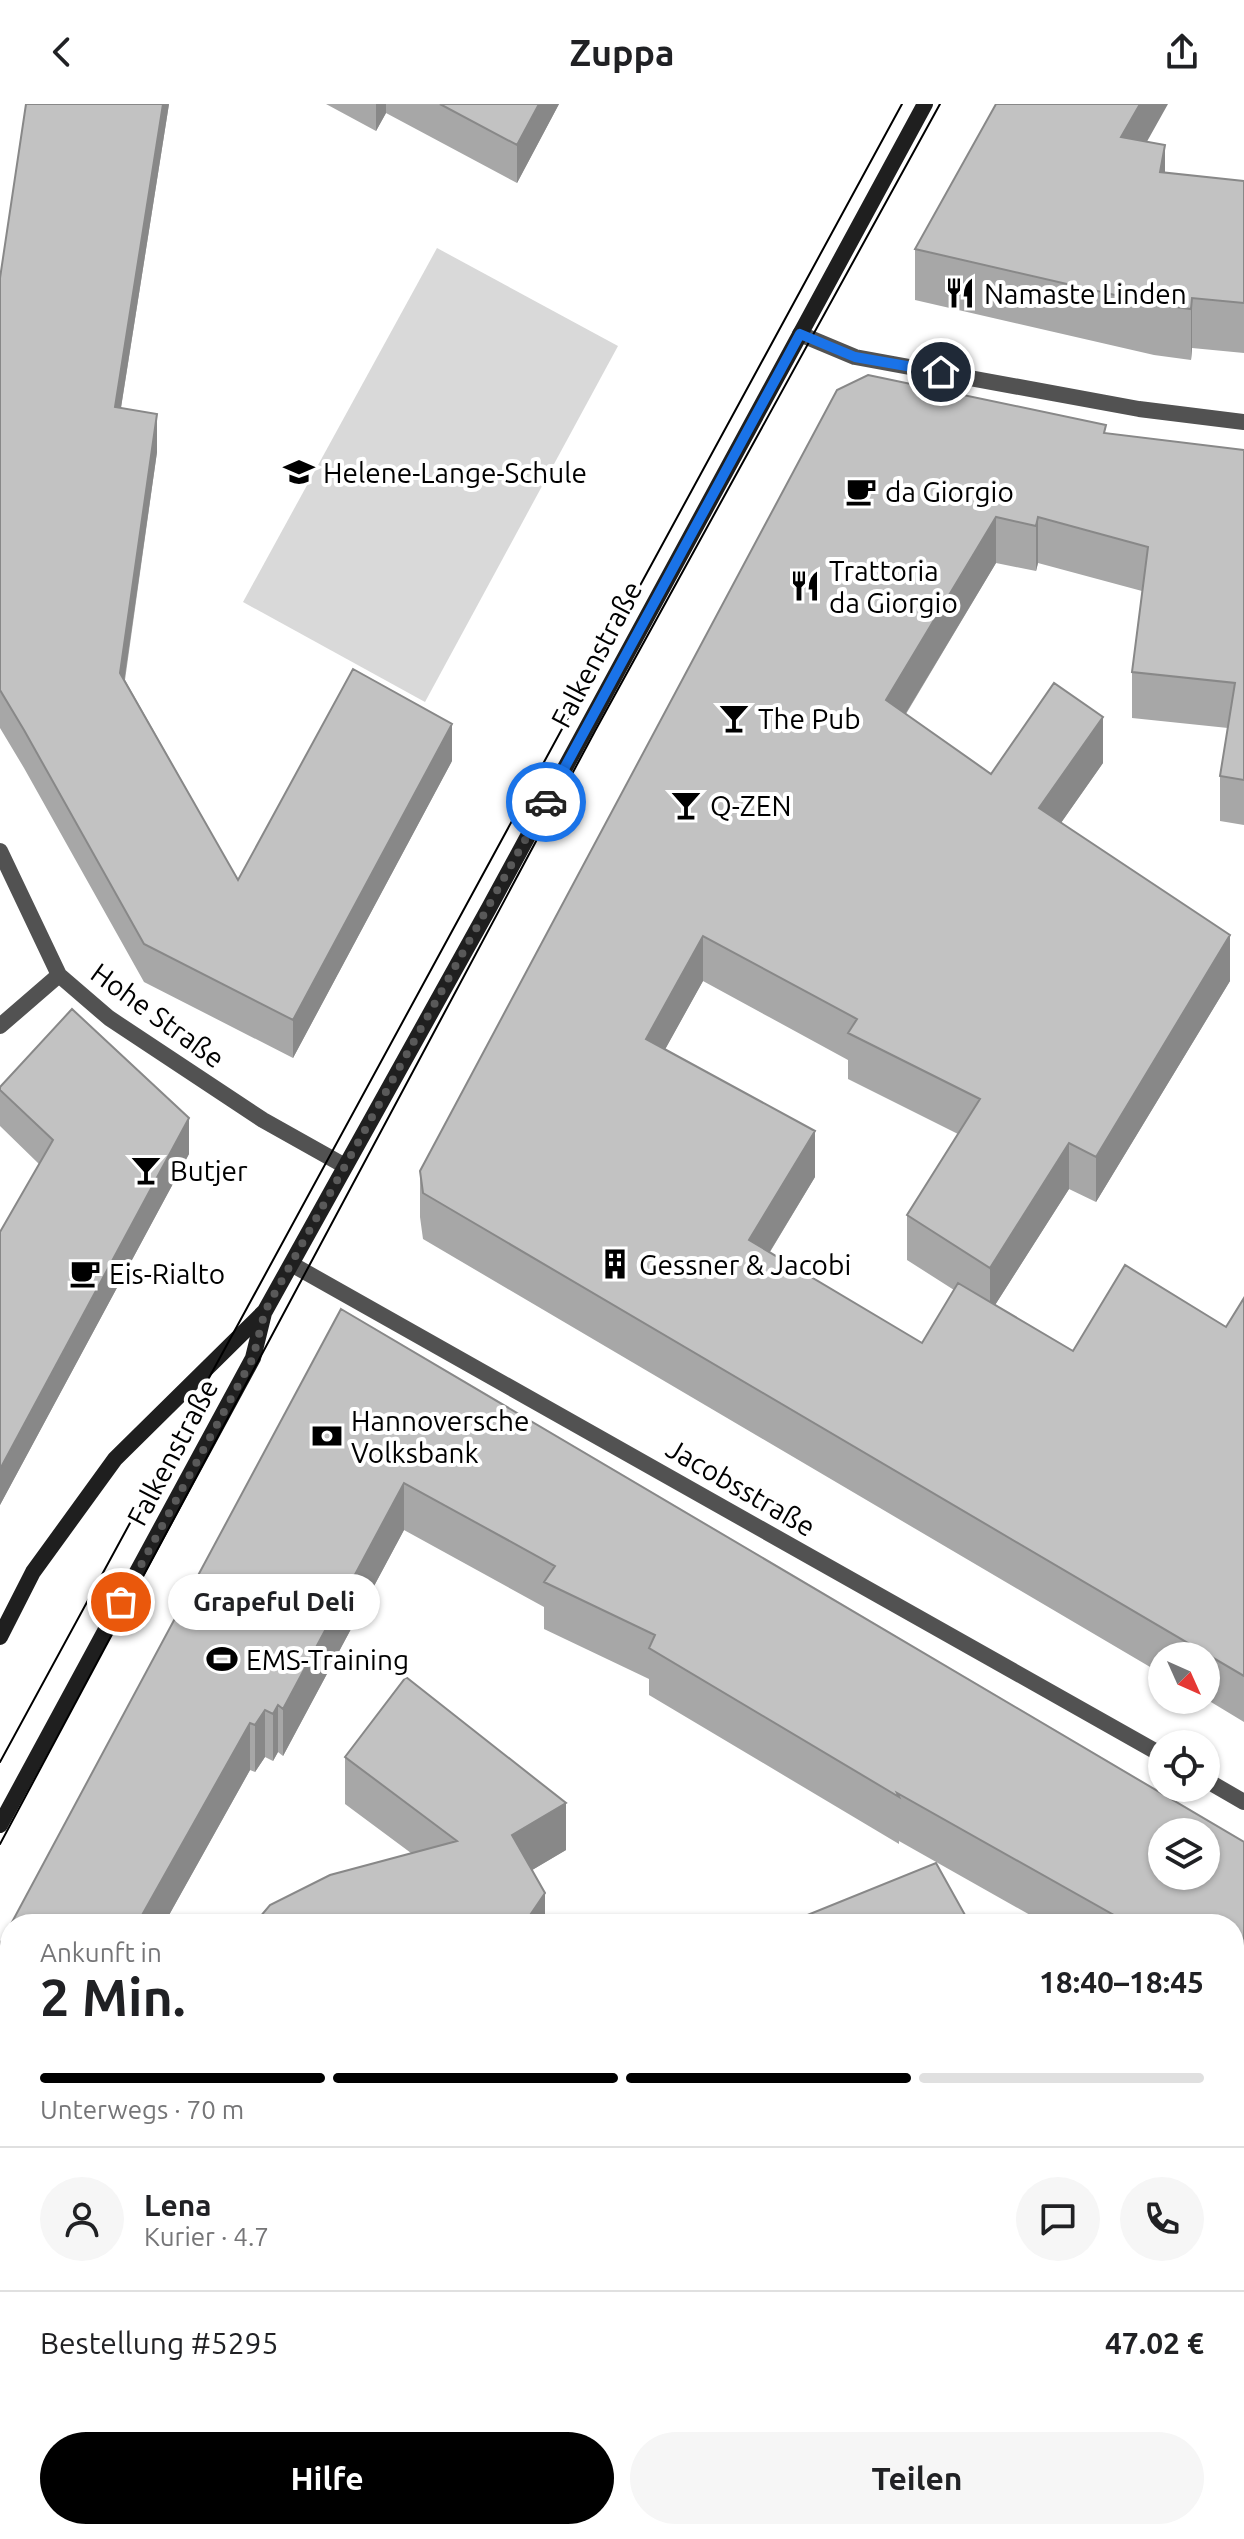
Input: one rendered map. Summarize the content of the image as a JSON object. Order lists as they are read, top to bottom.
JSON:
{
  "streets": {
    "street": ["Falkenstraße", "Hohe Straße", "Jacobsstraße"]
  },
  "crossings": [
    ["Falkenstraße", "Hohe Straße"],
    ["Falkenstraße", "Jacobsstraße"]
  ],
  "places": {
    "restaurant": ["Namaste Linden", "Trattoria da Giorgio"],
    "school or university": ["Helene-Lange-Schule"],
    "cafe": ["da Giorgio", "Eis-Rialto"],
    "bar": ["The Pub", "Q-ZEN", "Butjer"],
    "building": ["Gessner & Jacobi"],
    "bank": ["Hannoversche Volksbank"],
    "other": ["Grapeful Deli"],
    "sports": ["EMS-Training"]
  },
  "north": "bottom right",
  "page": {
    "header": "Zuppa",
    "bubble": "Grapeful Deli",
    "heading": ["2 Min.", "Ankunft in", "18:40–18:45"],
    "panel": [
      "Lena",
      "Kurier · 4.7",
      "Bestellung #5295",
      "47.02 €"
    ],
    "bar": "Unterwegs · 70 m",
    "buttons": ["Hilfe", "Teilen"]
  }
}
